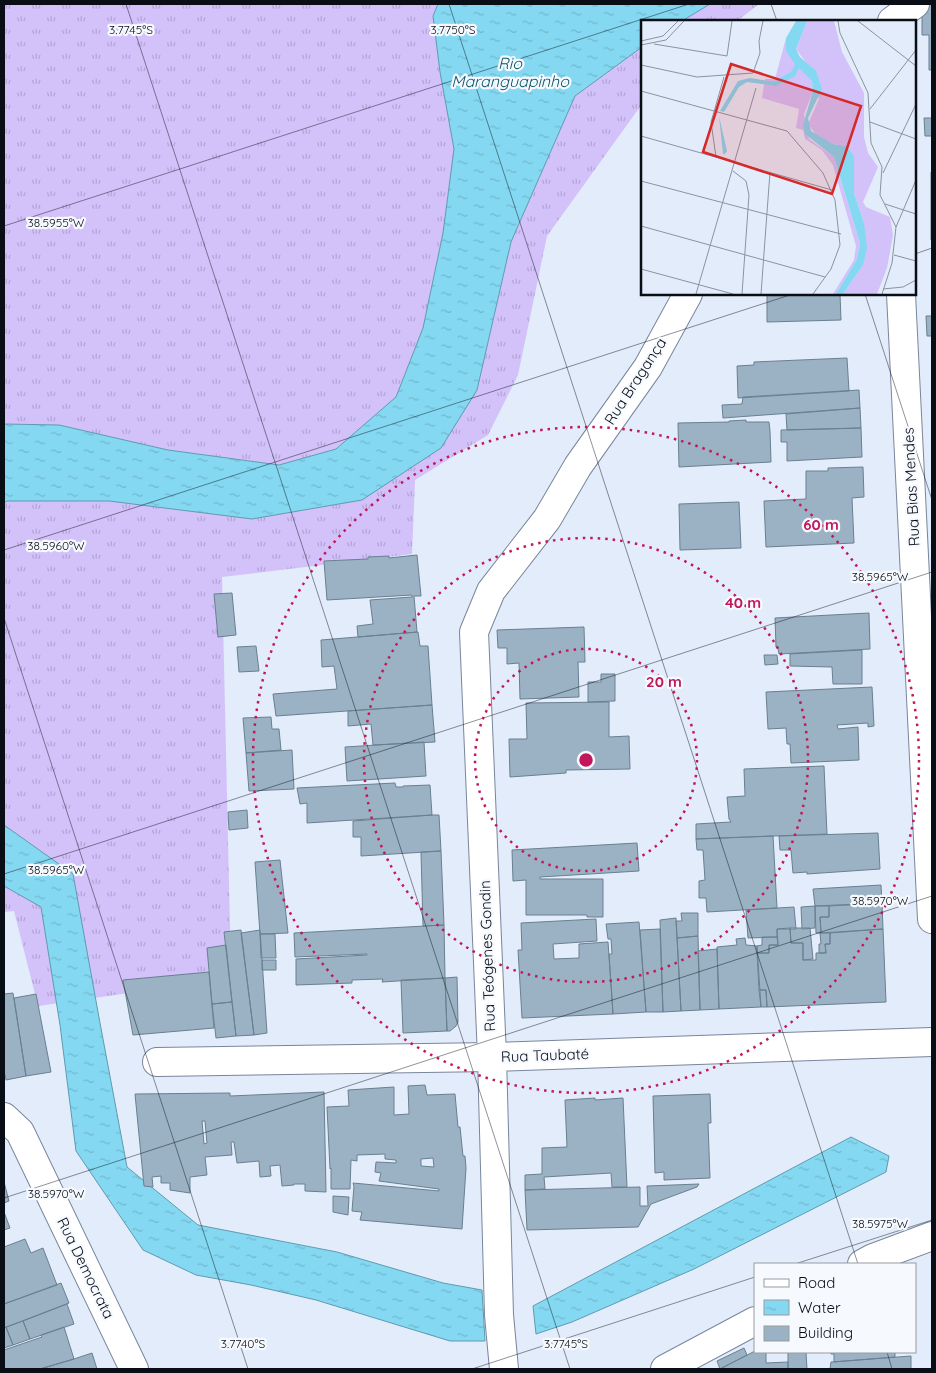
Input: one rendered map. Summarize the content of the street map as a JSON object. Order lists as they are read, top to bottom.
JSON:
{
  "streets": {
    "street": [
      "Rua Bragança",
      "Rua Bias Mendes",
      "Rua Teógenes Gondin",
      "Rua Taubaté",
      "Rua Democrata"
    ]
  },
  "crossings": [
    ["Rua Bragança", "Rua Teógenes Gondin"],
    ["Rua Teógenes Gondin", "Rua Taubaté"]
  ],
  "water": ["Rio Maranguapinho"],
  "legend": ["Road", "Water", "Building"],
  "coordinates": [
    "3.7745°S",
    "3.7750°S",
    "38.5955°W",
    "38.5960°W",
    "38.5965°W",
    "38.5970°W",
    "38.5975°W",
    "3.7740°S"
  ],
  "rings": ["60 m", "40 m", "20 m"]
}
